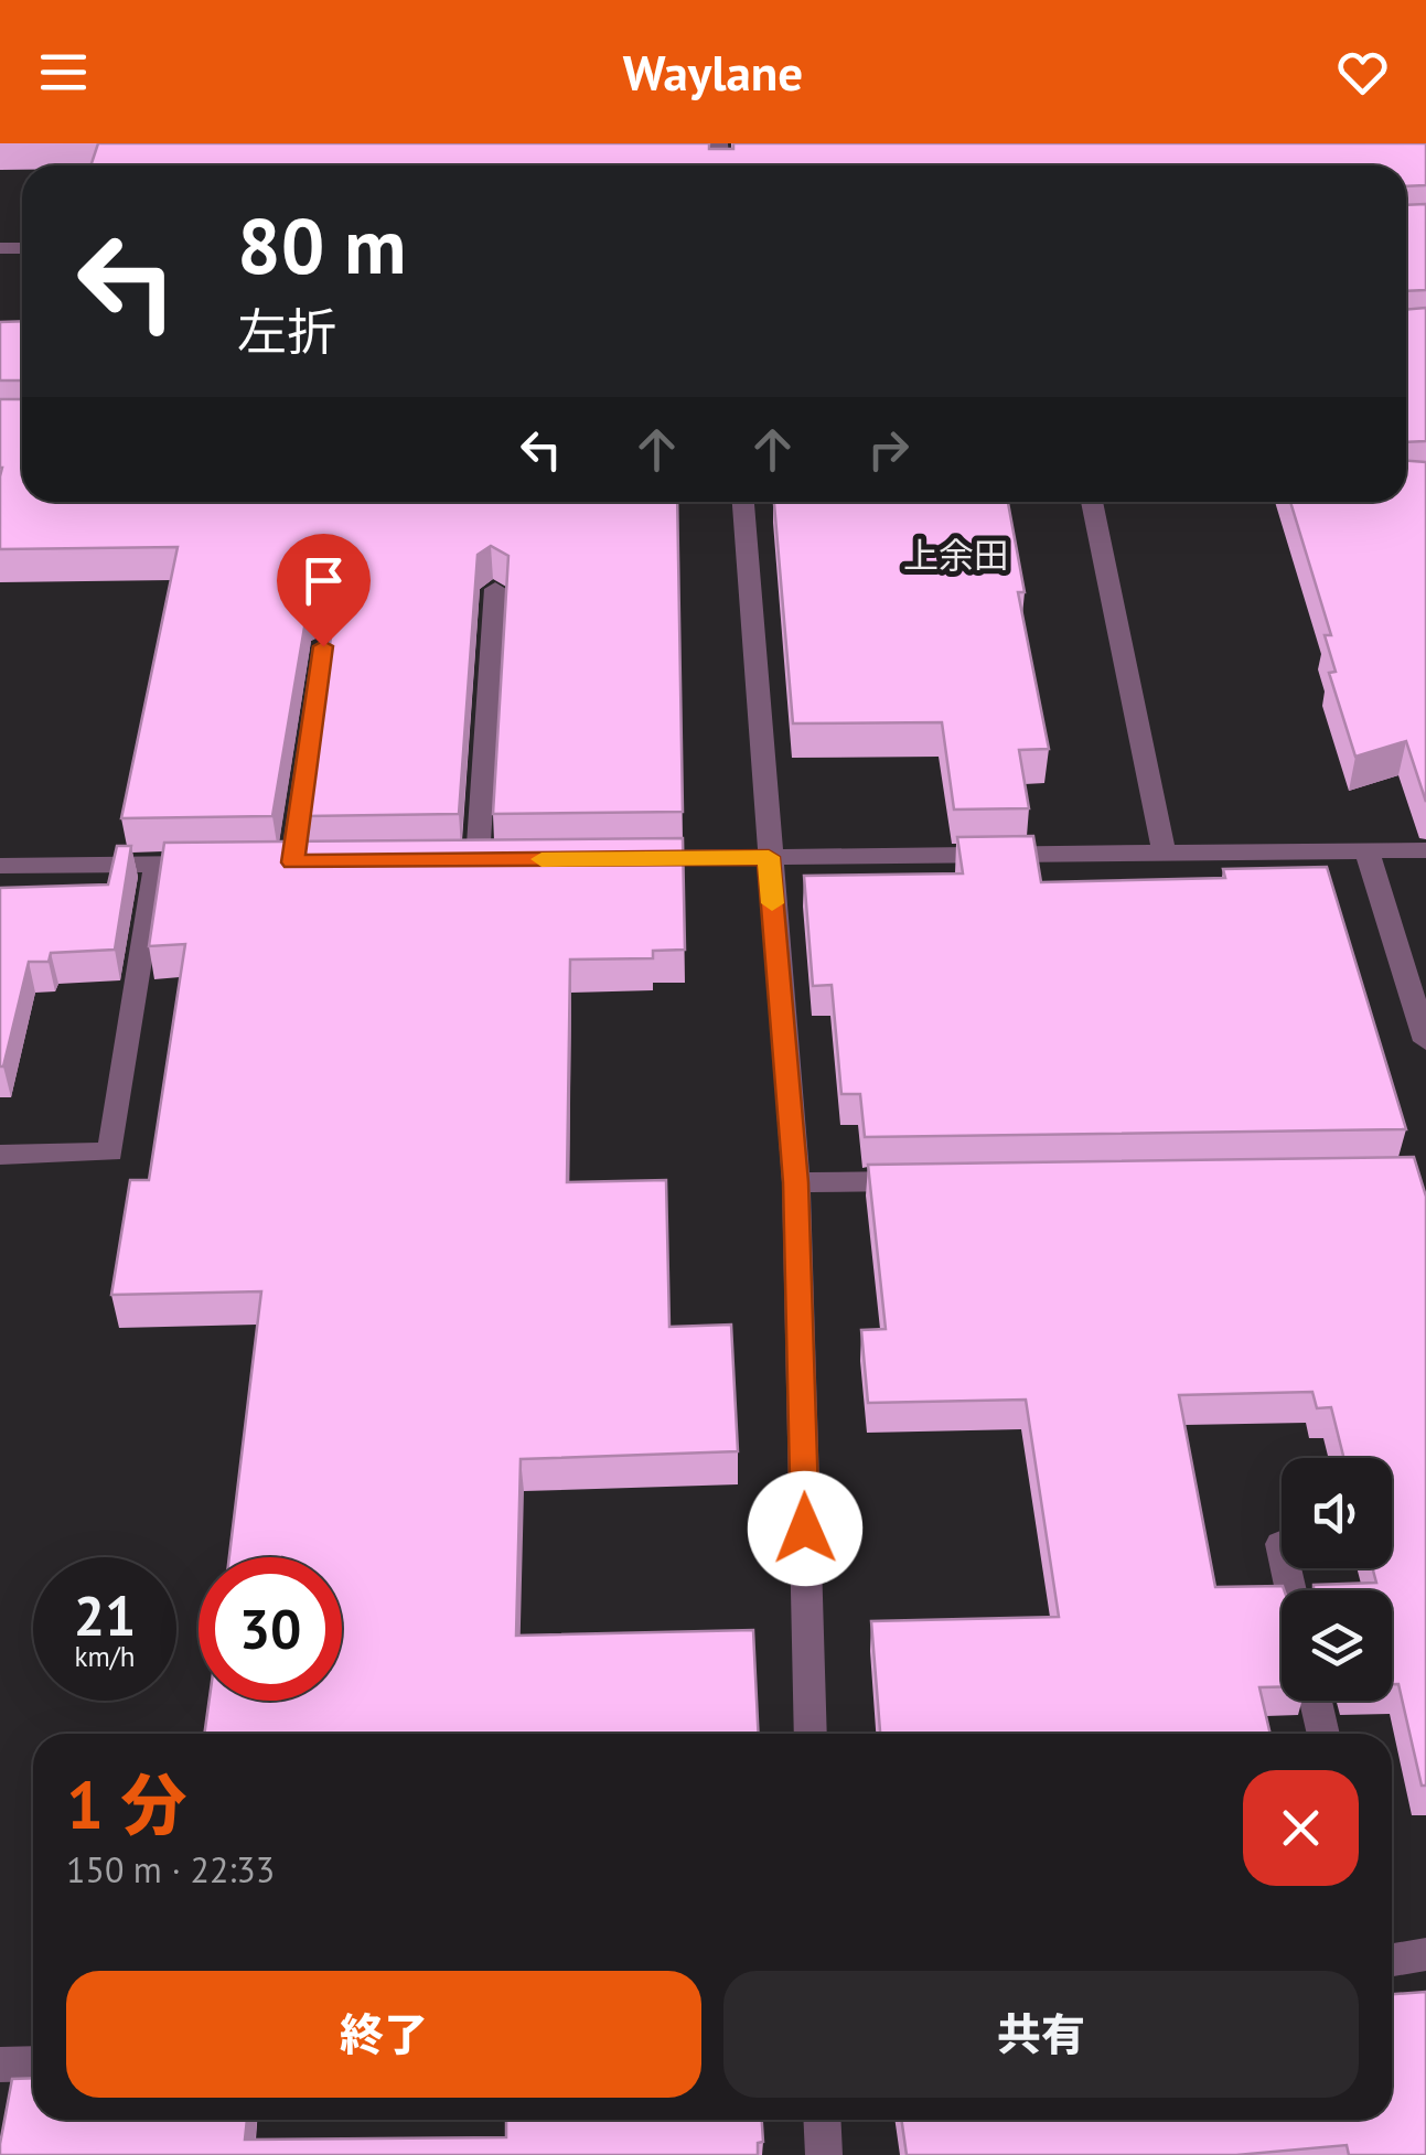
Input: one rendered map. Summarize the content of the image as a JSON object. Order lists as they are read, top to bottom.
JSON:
{
  "districts": ["上余田"],
  "page": {
    "header": "Waylane",
    "turn": ["80 m", "左折"],
    "speed": "21 km/h",
    "limit": "30",
    "heading": ["1 分", "150 m · 22:33"],
    "buttons": ["終了", "共有"]
  }
}
